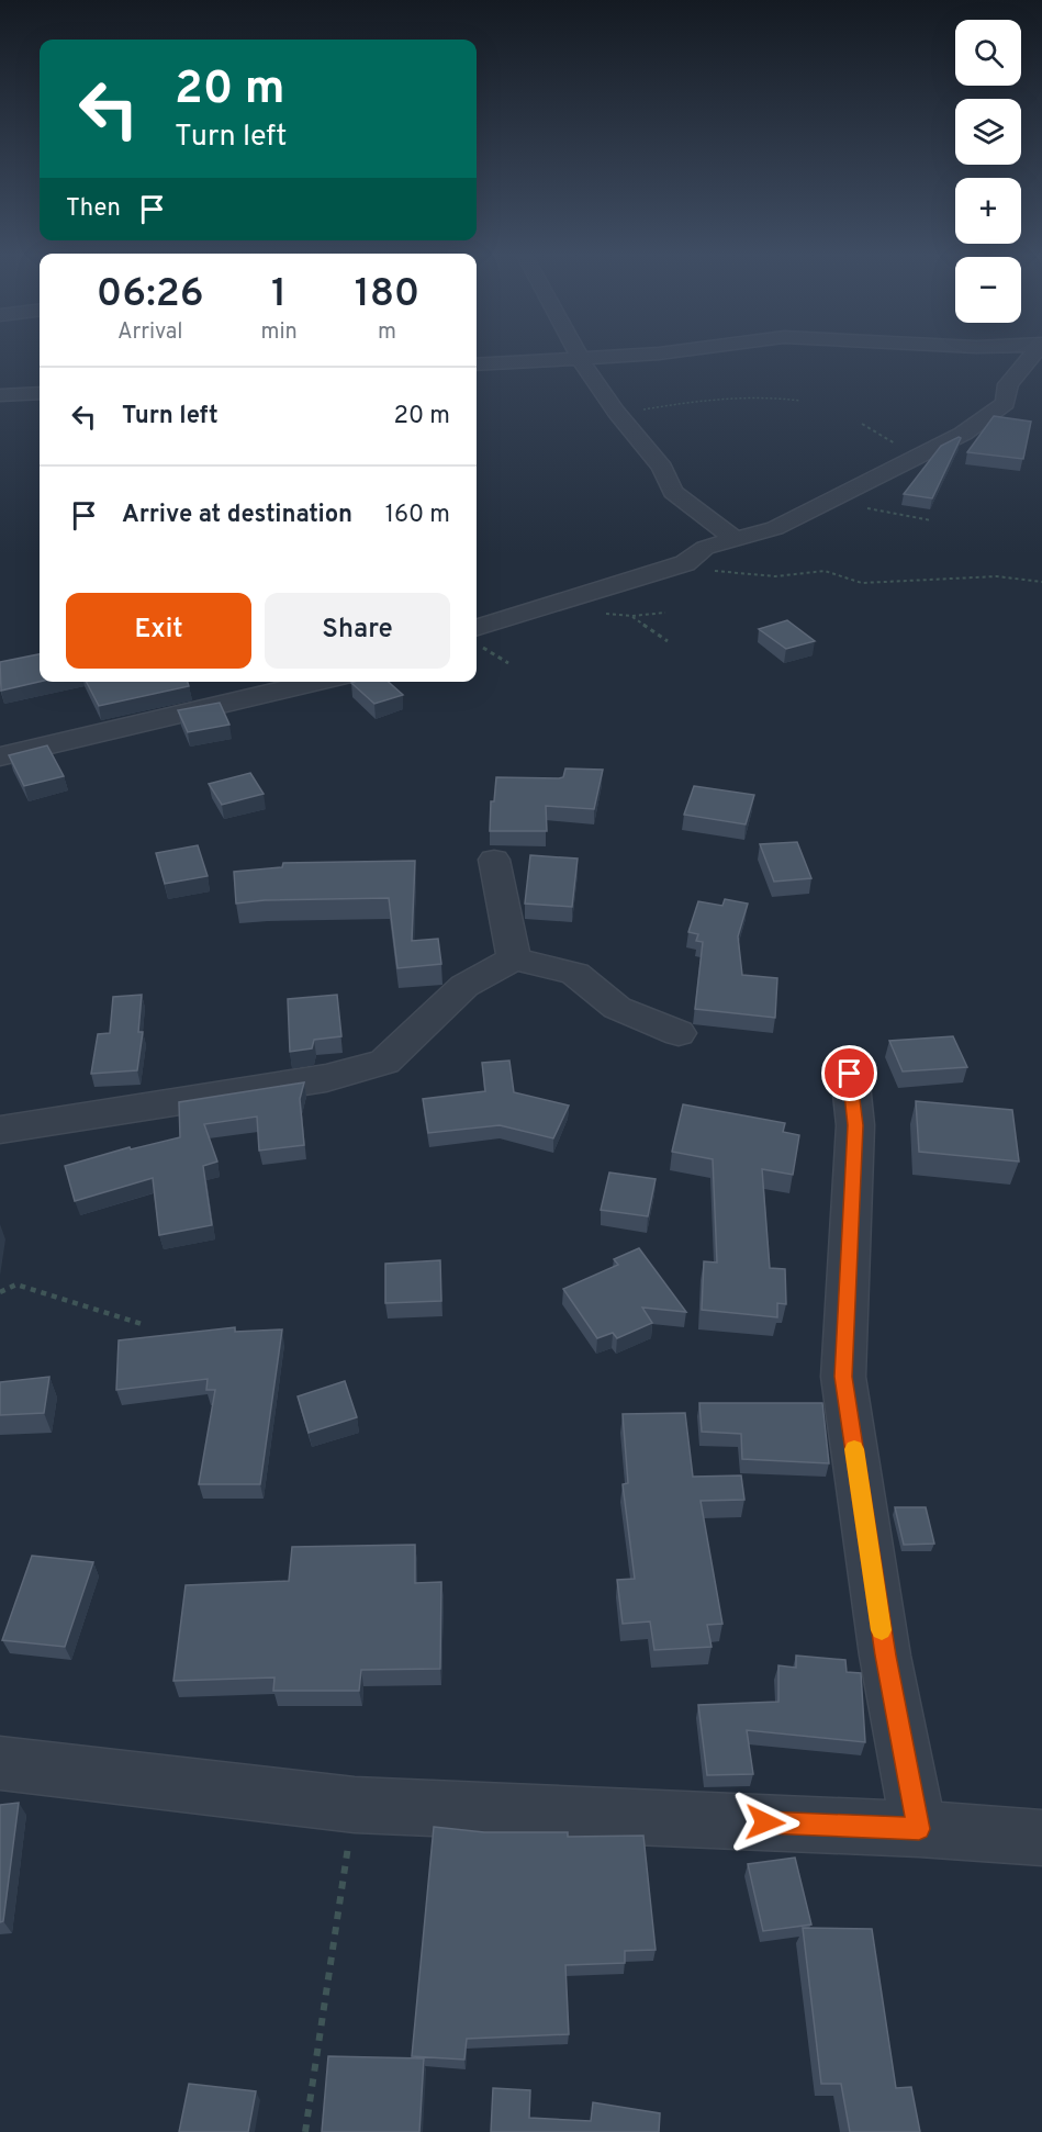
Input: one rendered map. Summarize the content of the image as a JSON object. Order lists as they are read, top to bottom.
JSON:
{
  "page": {
    "map_buttons": ["+", "−"],
    "turn": ["20 m", "Turn left"],
    "then": "Then",
    "eta": [
      "06:26",
      "Arrival",
      "1",
      "min",
      "180",
      "m"
    ],
    "list": [
      {
        "name": "Turn left",
        "value": "20 m"
      },
      {
        "name": "Arrive at destination",
        "value": "160 m"
      }
    ],
    "buttons": ["Exit", "Share"]
  }
}
